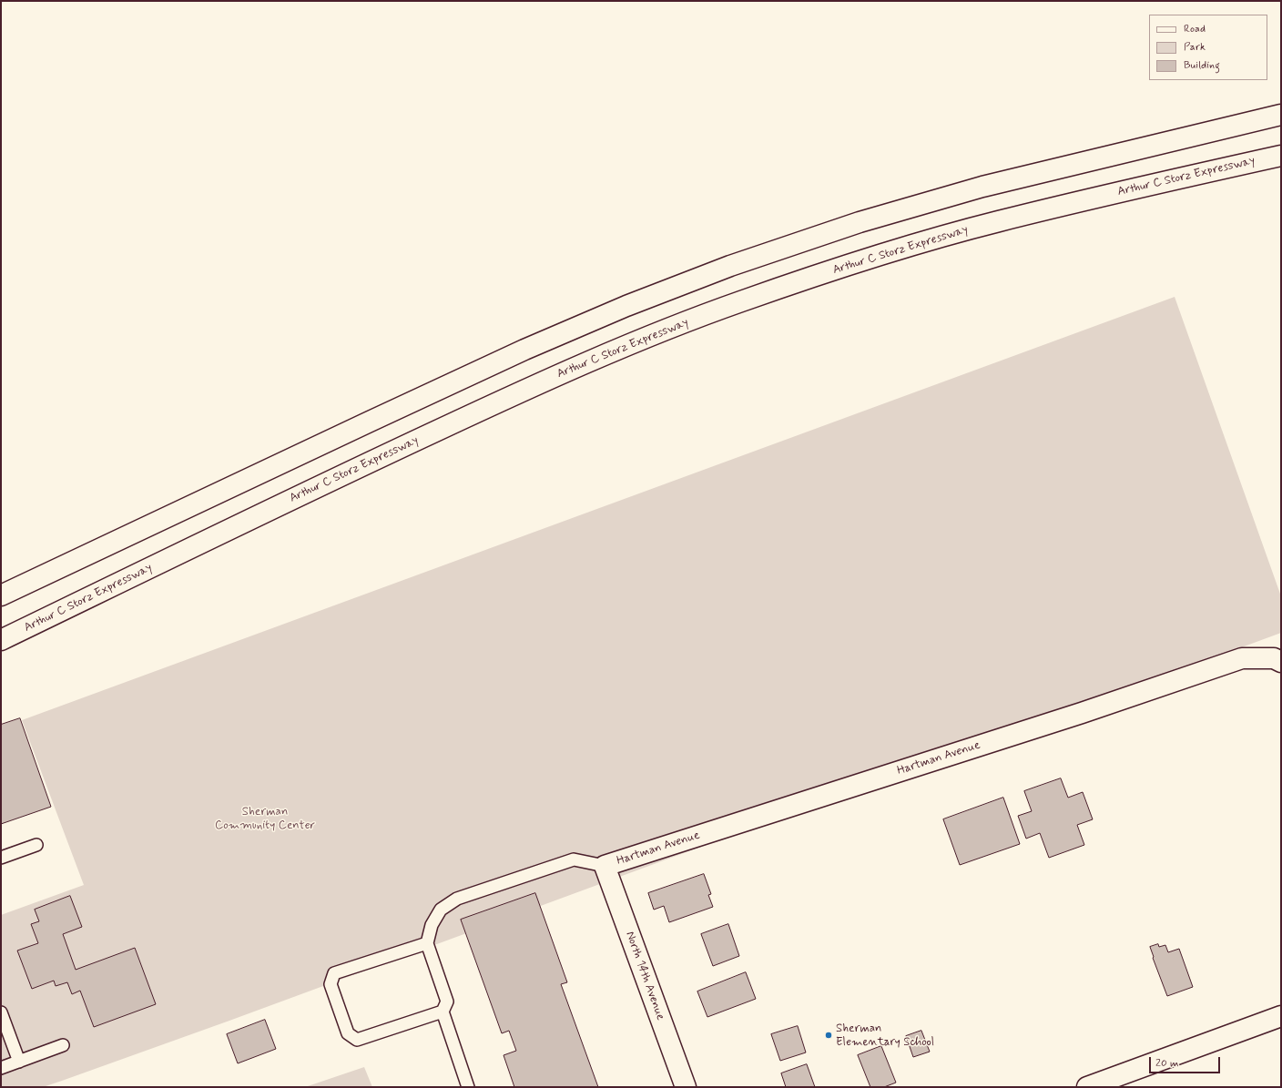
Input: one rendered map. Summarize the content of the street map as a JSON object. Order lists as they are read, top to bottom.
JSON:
{
  "streets": {
    "main road": ["Arthur C Storz Expressway", "Hartman Avenue", "North 14th Avenue"]
  },
  "crossings": [
    ["Hartman Avenue", "North 14th Avenue"]
  ],
  "parks": ["Sherman Community Center"],
  "places": ["Sherman Elementary School"],
  "legend": ["Road", "Park", "Building"],
  "scale_bar": "20 m"
}
